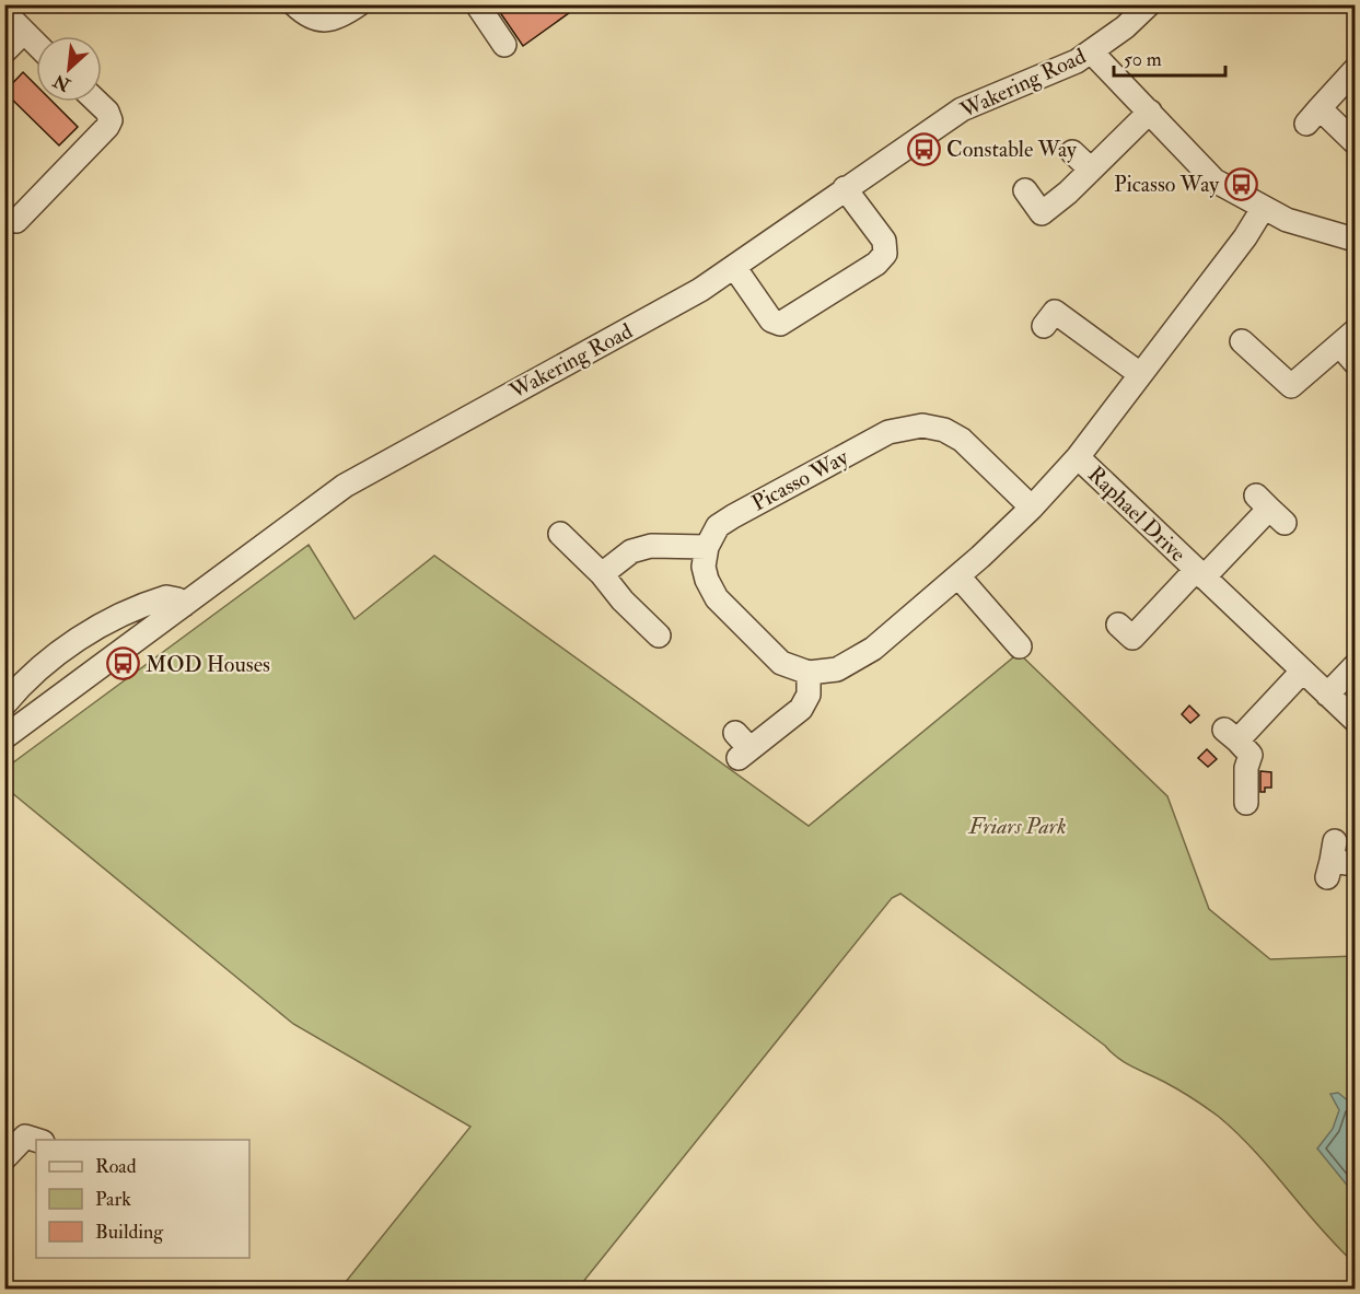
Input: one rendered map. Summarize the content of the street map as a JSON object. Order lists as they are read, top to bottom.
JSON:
{
  "streets": {
    "street": ["Wakering Road", "Picasso Way", "Raphael Drive"]
  },
  "parks": ["Friars Park"],
  "places": {
    "bus stop": ["Constable Way", "Picasso Way", "MOD Houses"]
  },
  "legend": ["Road", "Park", "Building"],
  "scale_bar": "50 m",
  "north": "bottom left"
}
